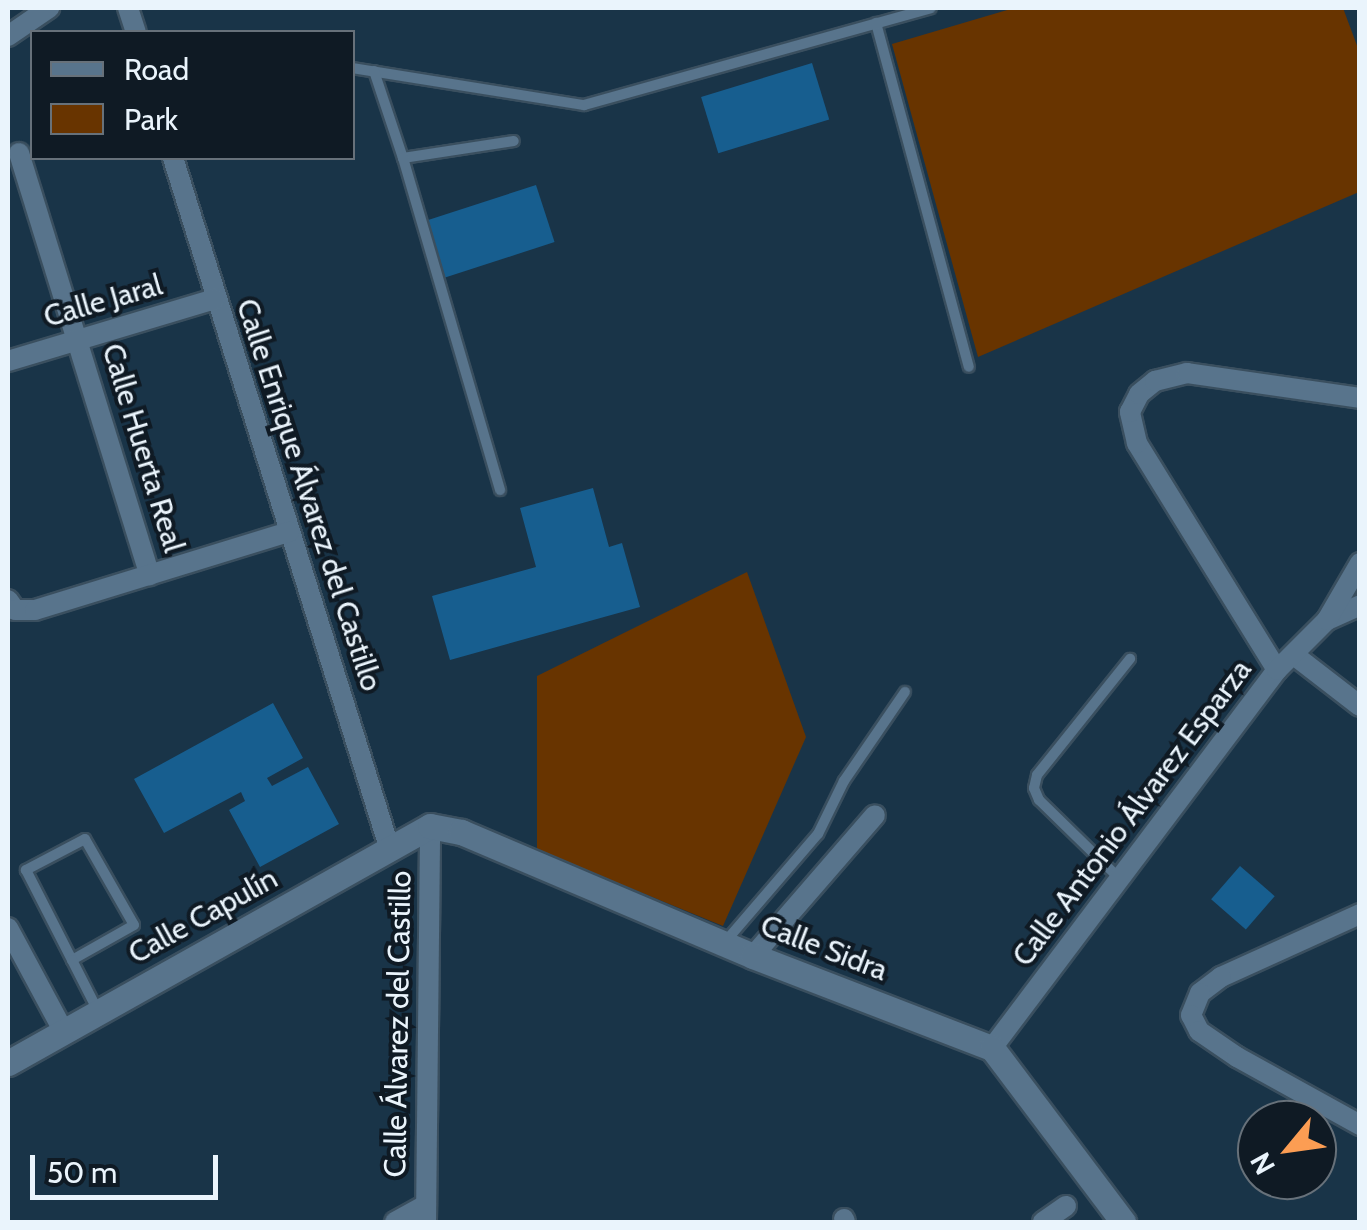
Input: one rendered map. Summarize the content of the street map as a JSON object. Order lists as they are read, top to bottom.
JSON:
{
  "streets": {
    "street": [
      "Calle Jaral",
      "Calle Huerta Real",
      "Calle Enrique Álvarez del Castillo",
      "Calle Antonio Álvarez Esparza",
      "Calle Capulín",
      "Calle Sidra",
      "Calle Álvarez del Castillo"
    ]
  },
  "crossings": [
    ["Calle Jaral", "Calle Huerta Real"],
    ["Calle Jaral", "Calle Enrique Álvarez del Castillo"],
    ["Calle Enrique Álvarez del Castillo", "Calle Capulín"],
    ["Calle Antonio Álvarez Esparza", "Calle Sidra"],
    ["Calle Capulín", "Calle Sidra"],
    ["Calle Capulín", "Calle Álvarez del Castillo"],
    ["Calle Sidra", "Calle Álvarez del Castillo"]
  ],
  "legend": ["Road", "Park"],
  "scale_bar": "50 m",
  "north": "bottom left"
}
